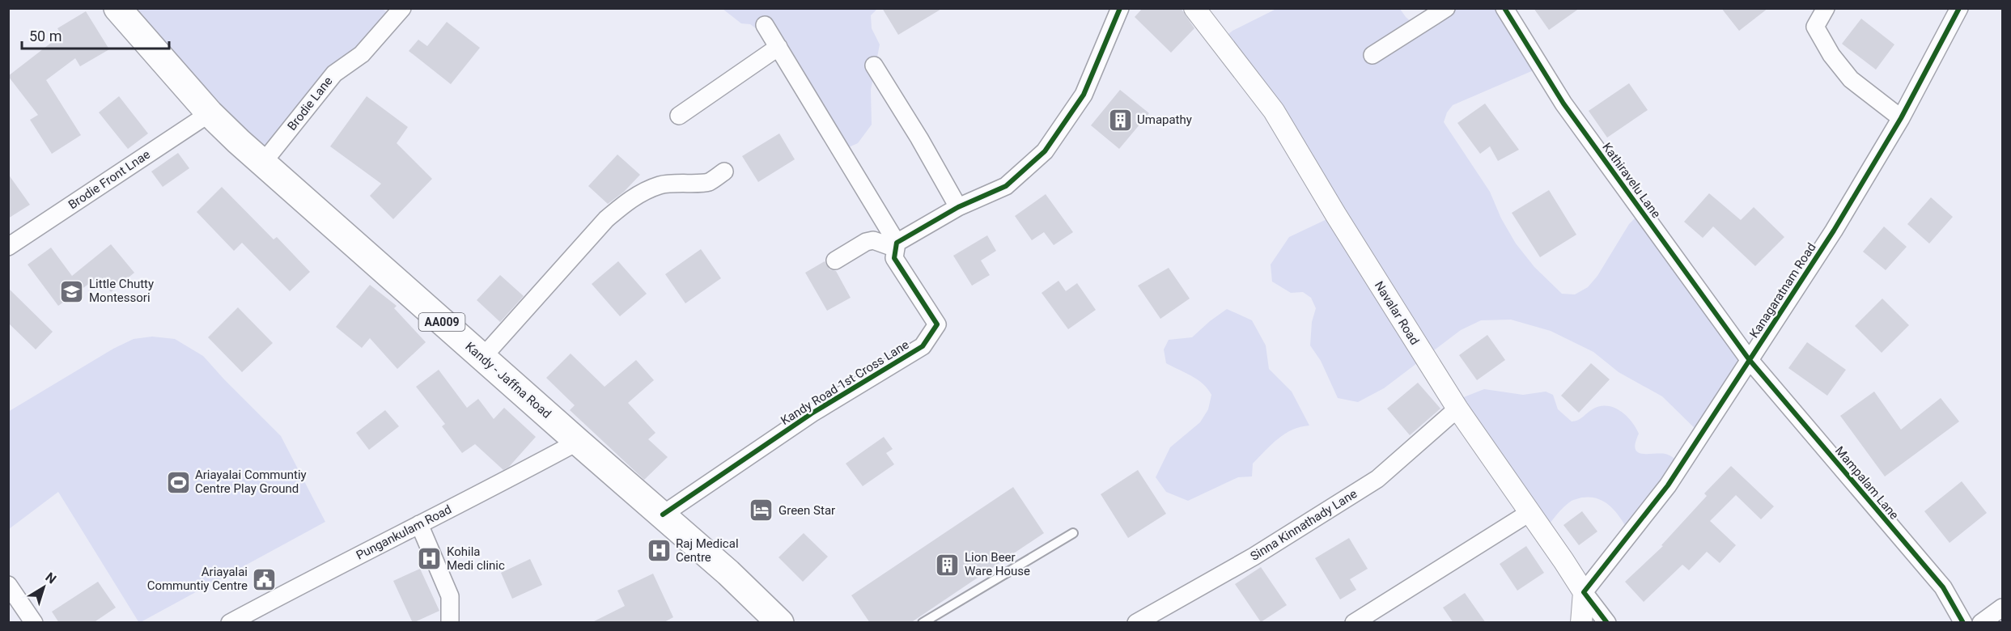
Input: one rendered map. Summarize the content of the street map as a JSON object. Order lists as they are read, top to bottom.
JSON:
{
  "streets": {
    "highway": ["AA009", "Kandy - Jaffna Road"],
    "street": [
      "Brodie Lane",
      "Brodie Front Lnae",
      "Kathiravelu Lane",
      "Kanagaratnam Road",
      "Navalar Road",
      "Kandy Road 1st Cross Lane",
      "Mampalam Lane",
      "Sinna Kinnathady Lane",
      "Pungankulam Road"
    ]
  },
  "crossings": [
    ["Brodie Lane", "Kandy - Jaffna Road"],
    ["Brodie Front Lnae", "Kandy - Jaffna Road"],
    ["Kathiravelu Lane", "Kanagaratnam Road"],
    ["Kathiravelu Lane", "Mampalam Lane"],
    ["Kanagaratnam Road", "Navalar Road"],
    ["Kanagaratnam Road", "Mampalam Lane"],
    ["Navalar Road", "Sinna Kinnathady Lane"],
    ["Kandy - Jaffna Road", "Kandy Road 1st Cross Lane"],
    ["Kandy - Jaffna Road", "Pungankulam Road"]
  ],
  "places": {
    "building": ["Umapathy", "Lion Beer Ware House"],
    "school or university": ["Little Chutty Montessori"],
    "sports": ["Ariayalai Communtiy Centre Play Ground"],
    "hotel": ["Green Star"],
    "hospital": ["Raj Medical Centre", "Kohila Medi clinic"],
    "public building": ["Ariayalai Communtiy Centre"]
  },
  "scale_bar": "50 m",
  "north": "top right"
}
